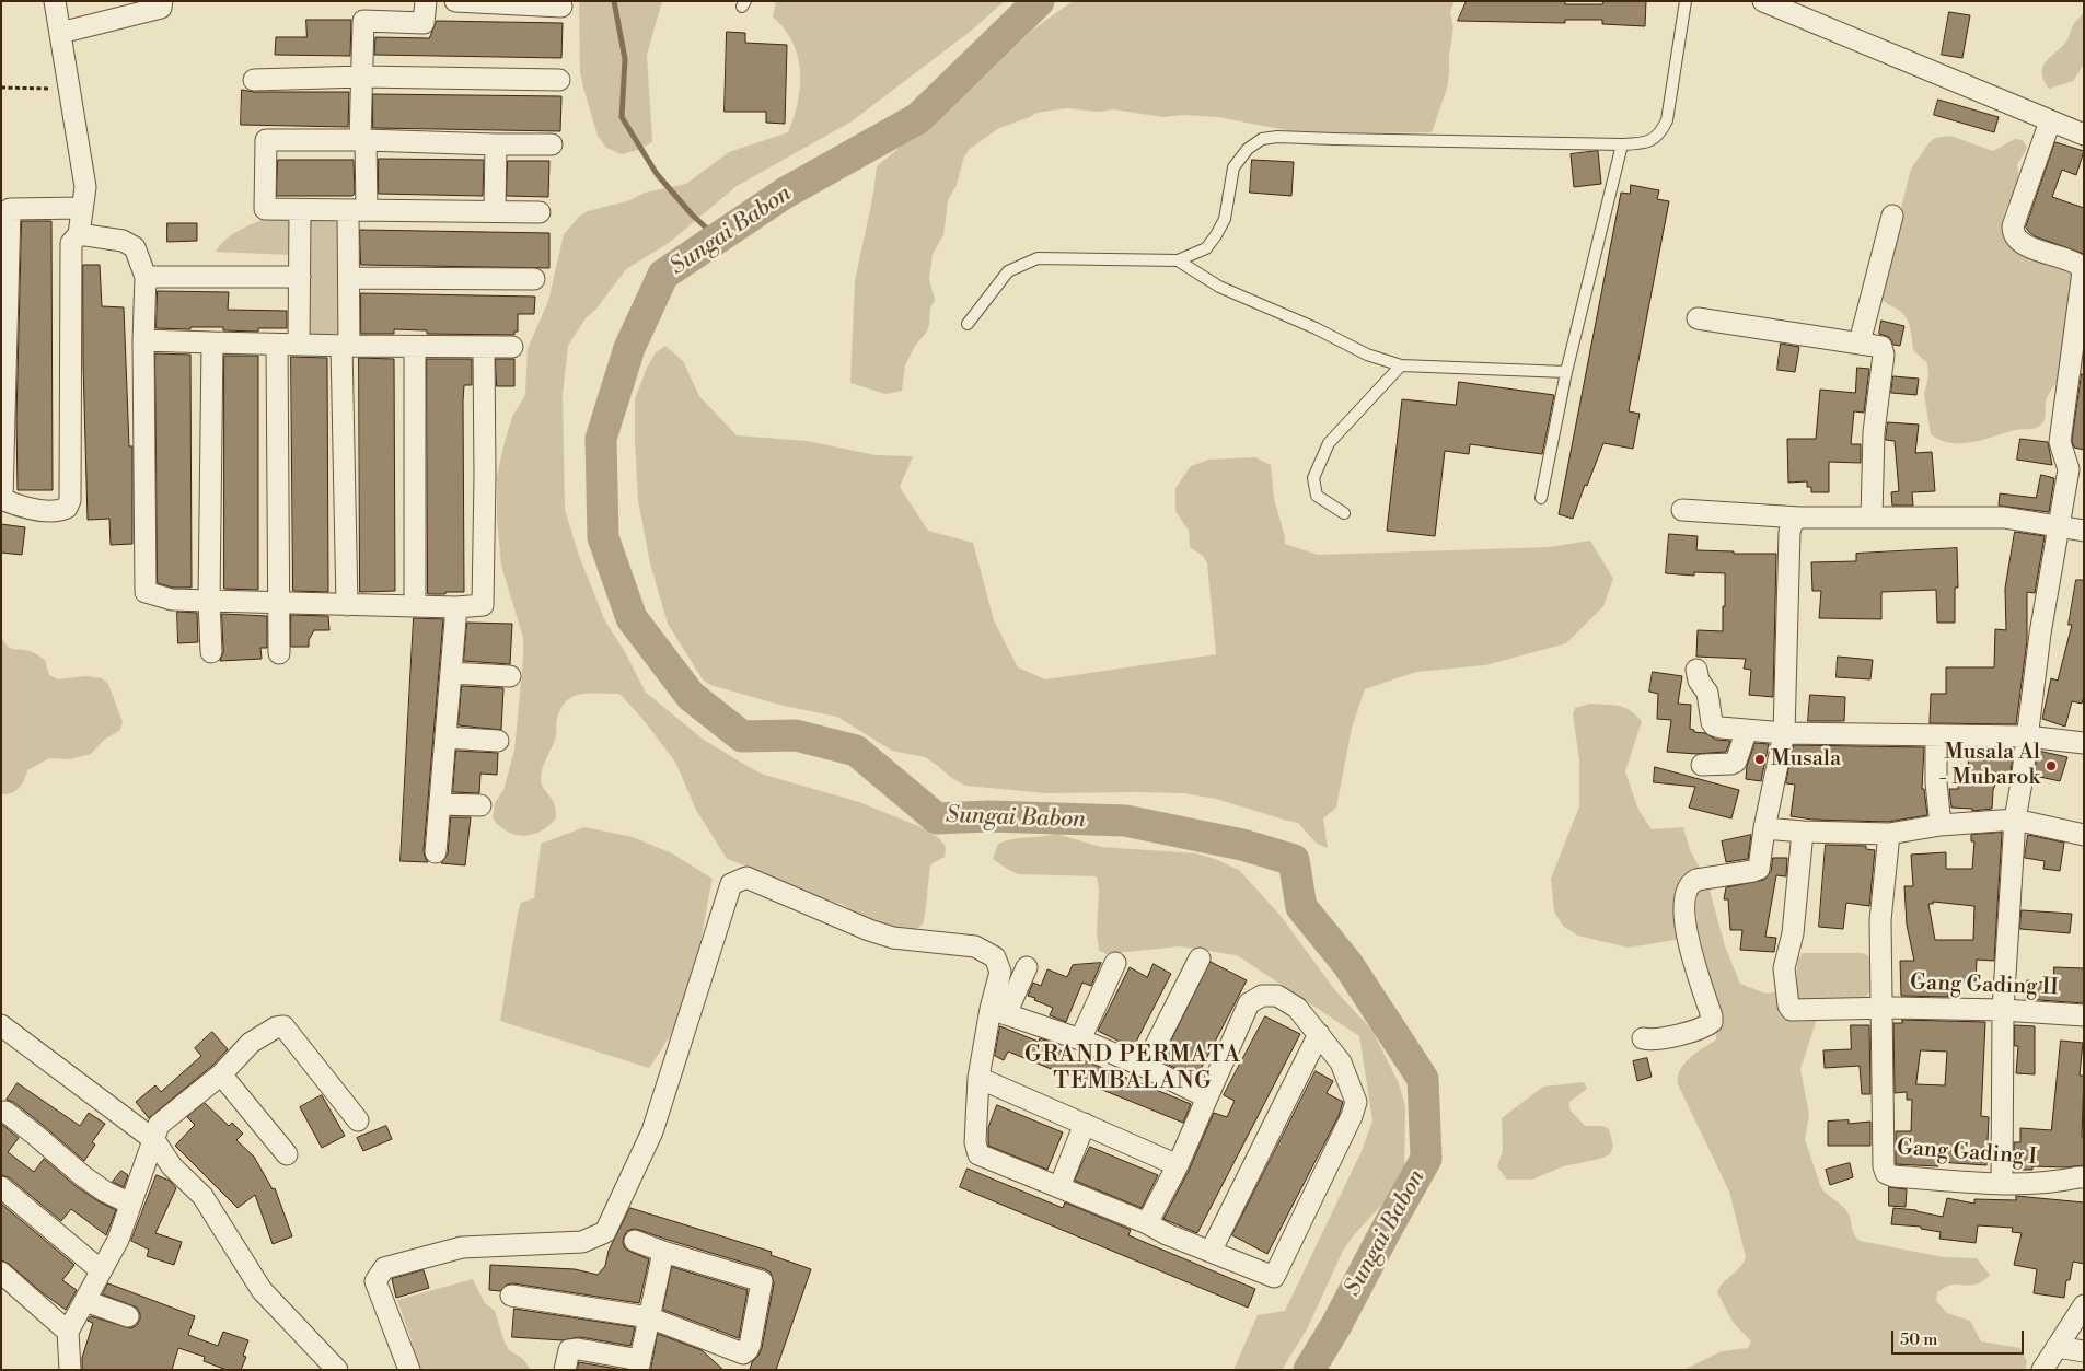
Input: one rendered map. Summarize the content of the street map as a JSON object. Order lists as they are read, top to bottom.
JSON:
{
  "streets": {
    "street": ["Gang Gading II", "Gang Gading I"]
  },
  "crossings": [
    ["Gang Gading II", "Gang Gading I"]
  ],
  "districts": ["GRAND PERMATA TEMBALANG"],
  "water": ["Sungai Babon"],
  "places": ["Musala", "Musala Al - Mubarok"],
  "scale_bar": "50 m"
}
